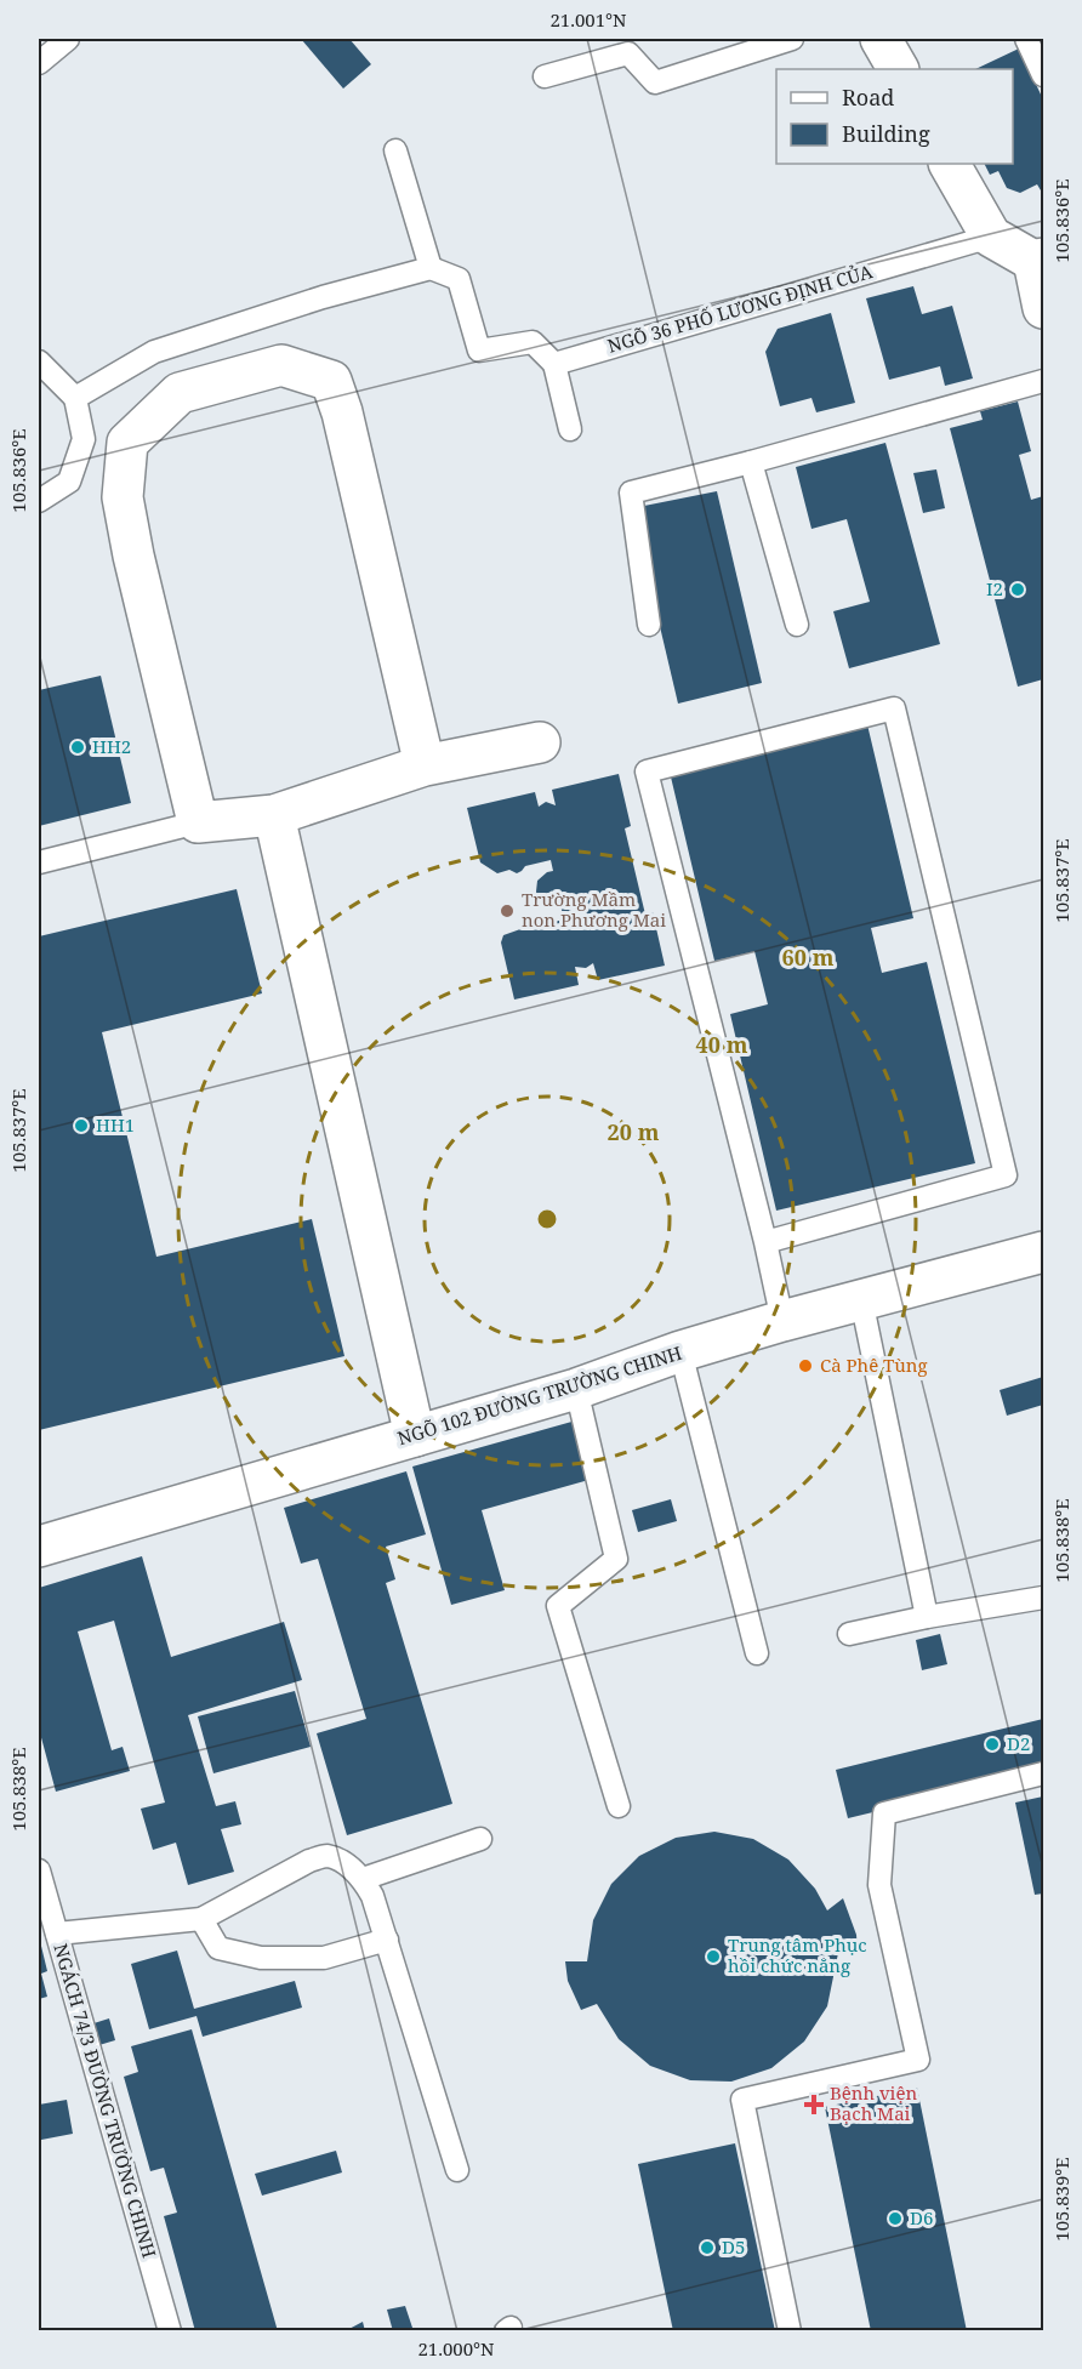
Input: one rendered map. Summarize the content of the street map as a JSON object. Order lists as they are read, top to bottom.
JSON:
{
  "streets": {
    "street": ["NGÕ 102 ĐƯỜNG TRƯỜNG CHINH"],
    "lane": ["NGÕ 36 PHỐ LƯƠNG ĐỊNH CỦA", "NGÁCH 74/3 ĐƯỜNG TRƯỜNG CHINH"]
  },
  "places": {
    "other": [
      "I2",
      "HH2",
      "Trường Mầm non Phương Mai",
      "HH1",
      "Cà Phê Tùng",
      "D2",
      "Trung tâm Phục hồi chức năng",
      "D6",
      "D5"
    ],
    "health": ["Bệnh viện Bạch Mai"]
  },
  "legend": ["Road", "Building"],
  "coordinates": [
    "21.001°N",
    "105.836°E",
    "105.837°E",
    "105.838°E",
    "105.839°E",
    "21.000°N"
  ],
  "rings": ["60 m", "40 m", "20 m"]
}
